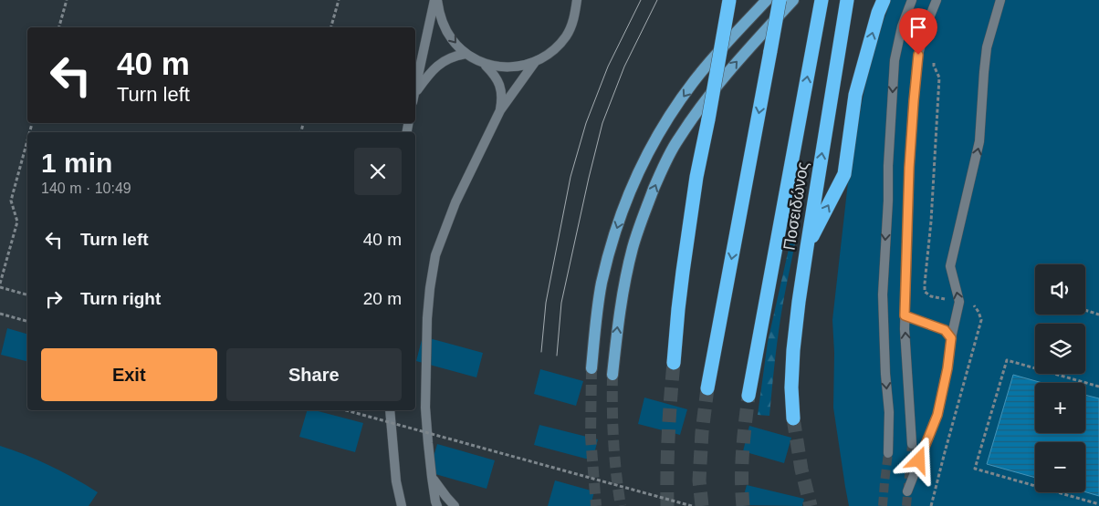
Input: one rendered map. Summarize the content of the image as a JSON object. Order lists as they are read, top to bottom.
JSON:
{
  "streets": {
    "highway": ["Ποσειδώνος"]
  },
  "page": {
    "turn": ["40 m", "Turn left"],
    "heading": ["1 min", "140 m · 10:49"],
    "list": [
      {
        "name": "Turn left",
        "value": "40 m"
      },
      {
        "name": "Turn right",
        "value": "20 m"
      }
    ],
    "map_buttons": ["+", "−"],
    "buttons": ["Exit", "Share"]
  }
}
